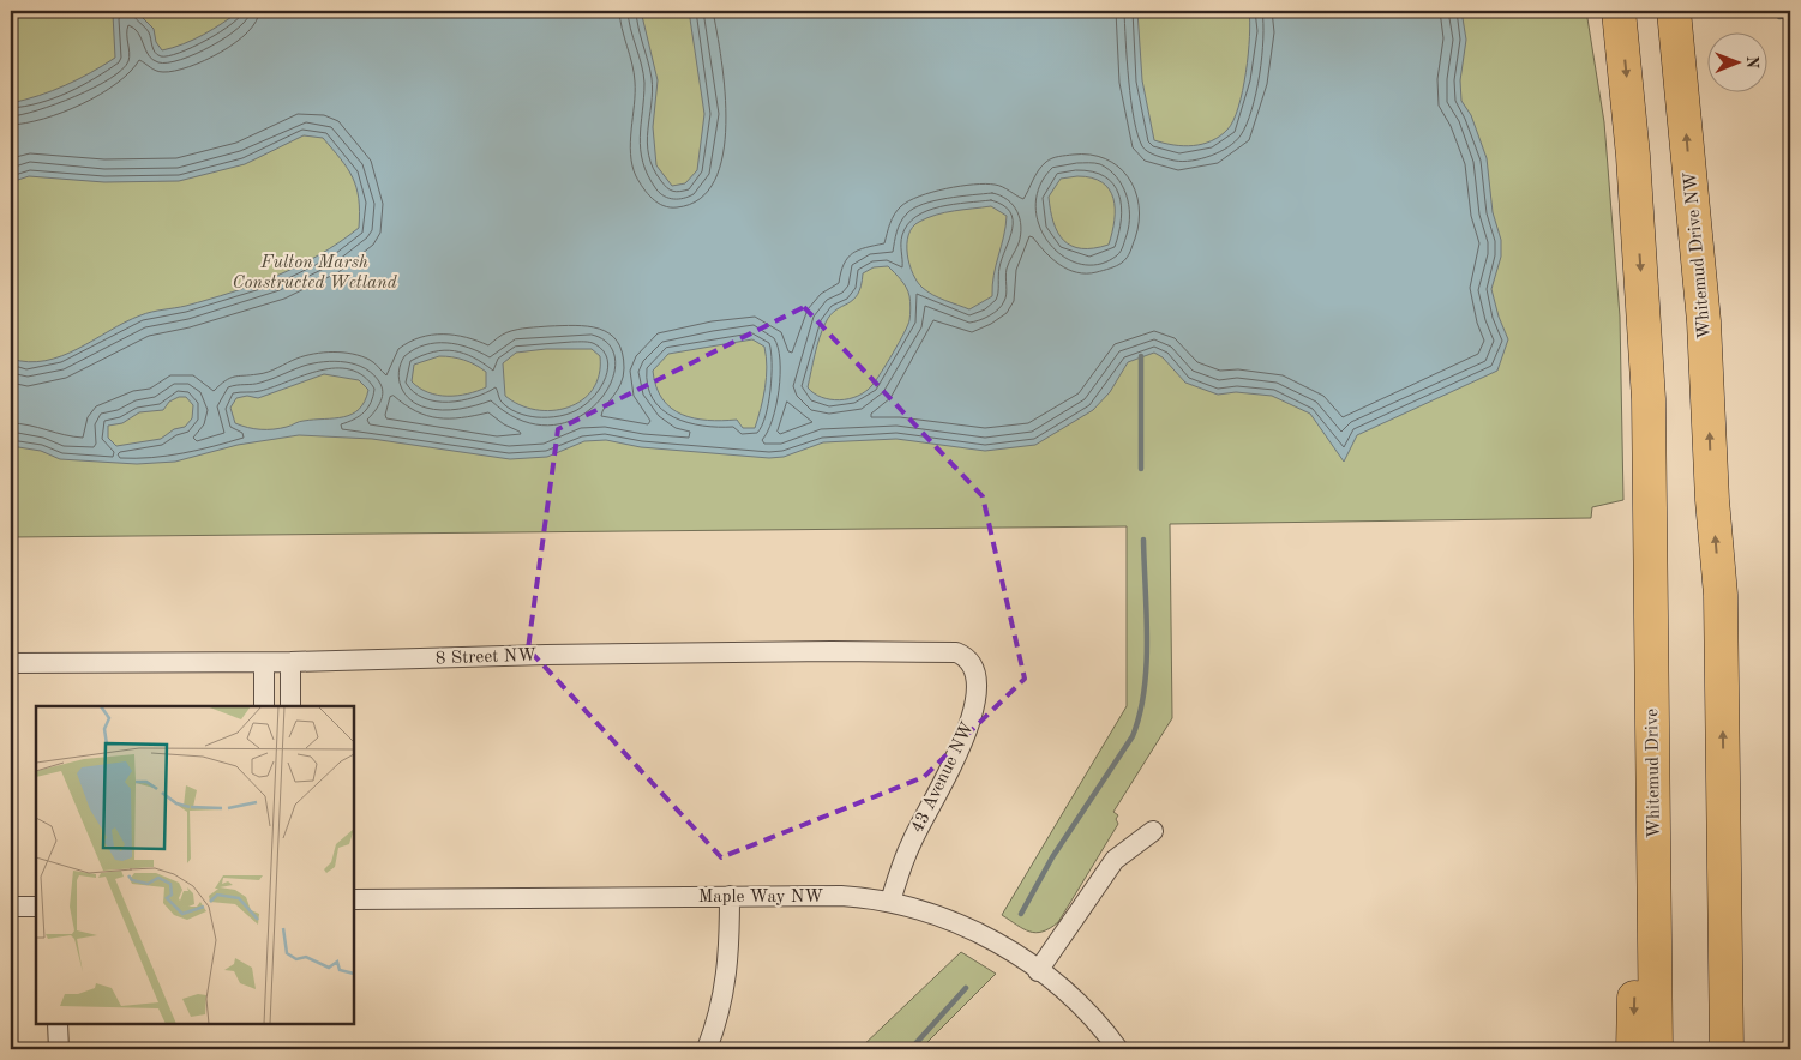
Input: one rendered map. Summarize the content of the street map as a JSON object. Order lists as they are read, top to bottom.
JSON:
{
  "streets": {
    "highway": ["Whitemud Drive NW", "Whitemud Drive"],
    "street": ["8 Street NW", "43 Avenue NW", "Maple Way NW"]
  },
  "crossings": [
    ["8 Street NW", "43 Avenue NW"],
    ["43 Avenue NW", "Maple Way NW"]
  ],
  "one_way": ["Whitemud Drive NW", "Whitemud Drive"],
  "parks": ["Fulton Marsh Constructed Wetland"],
  "north": "right"
}
